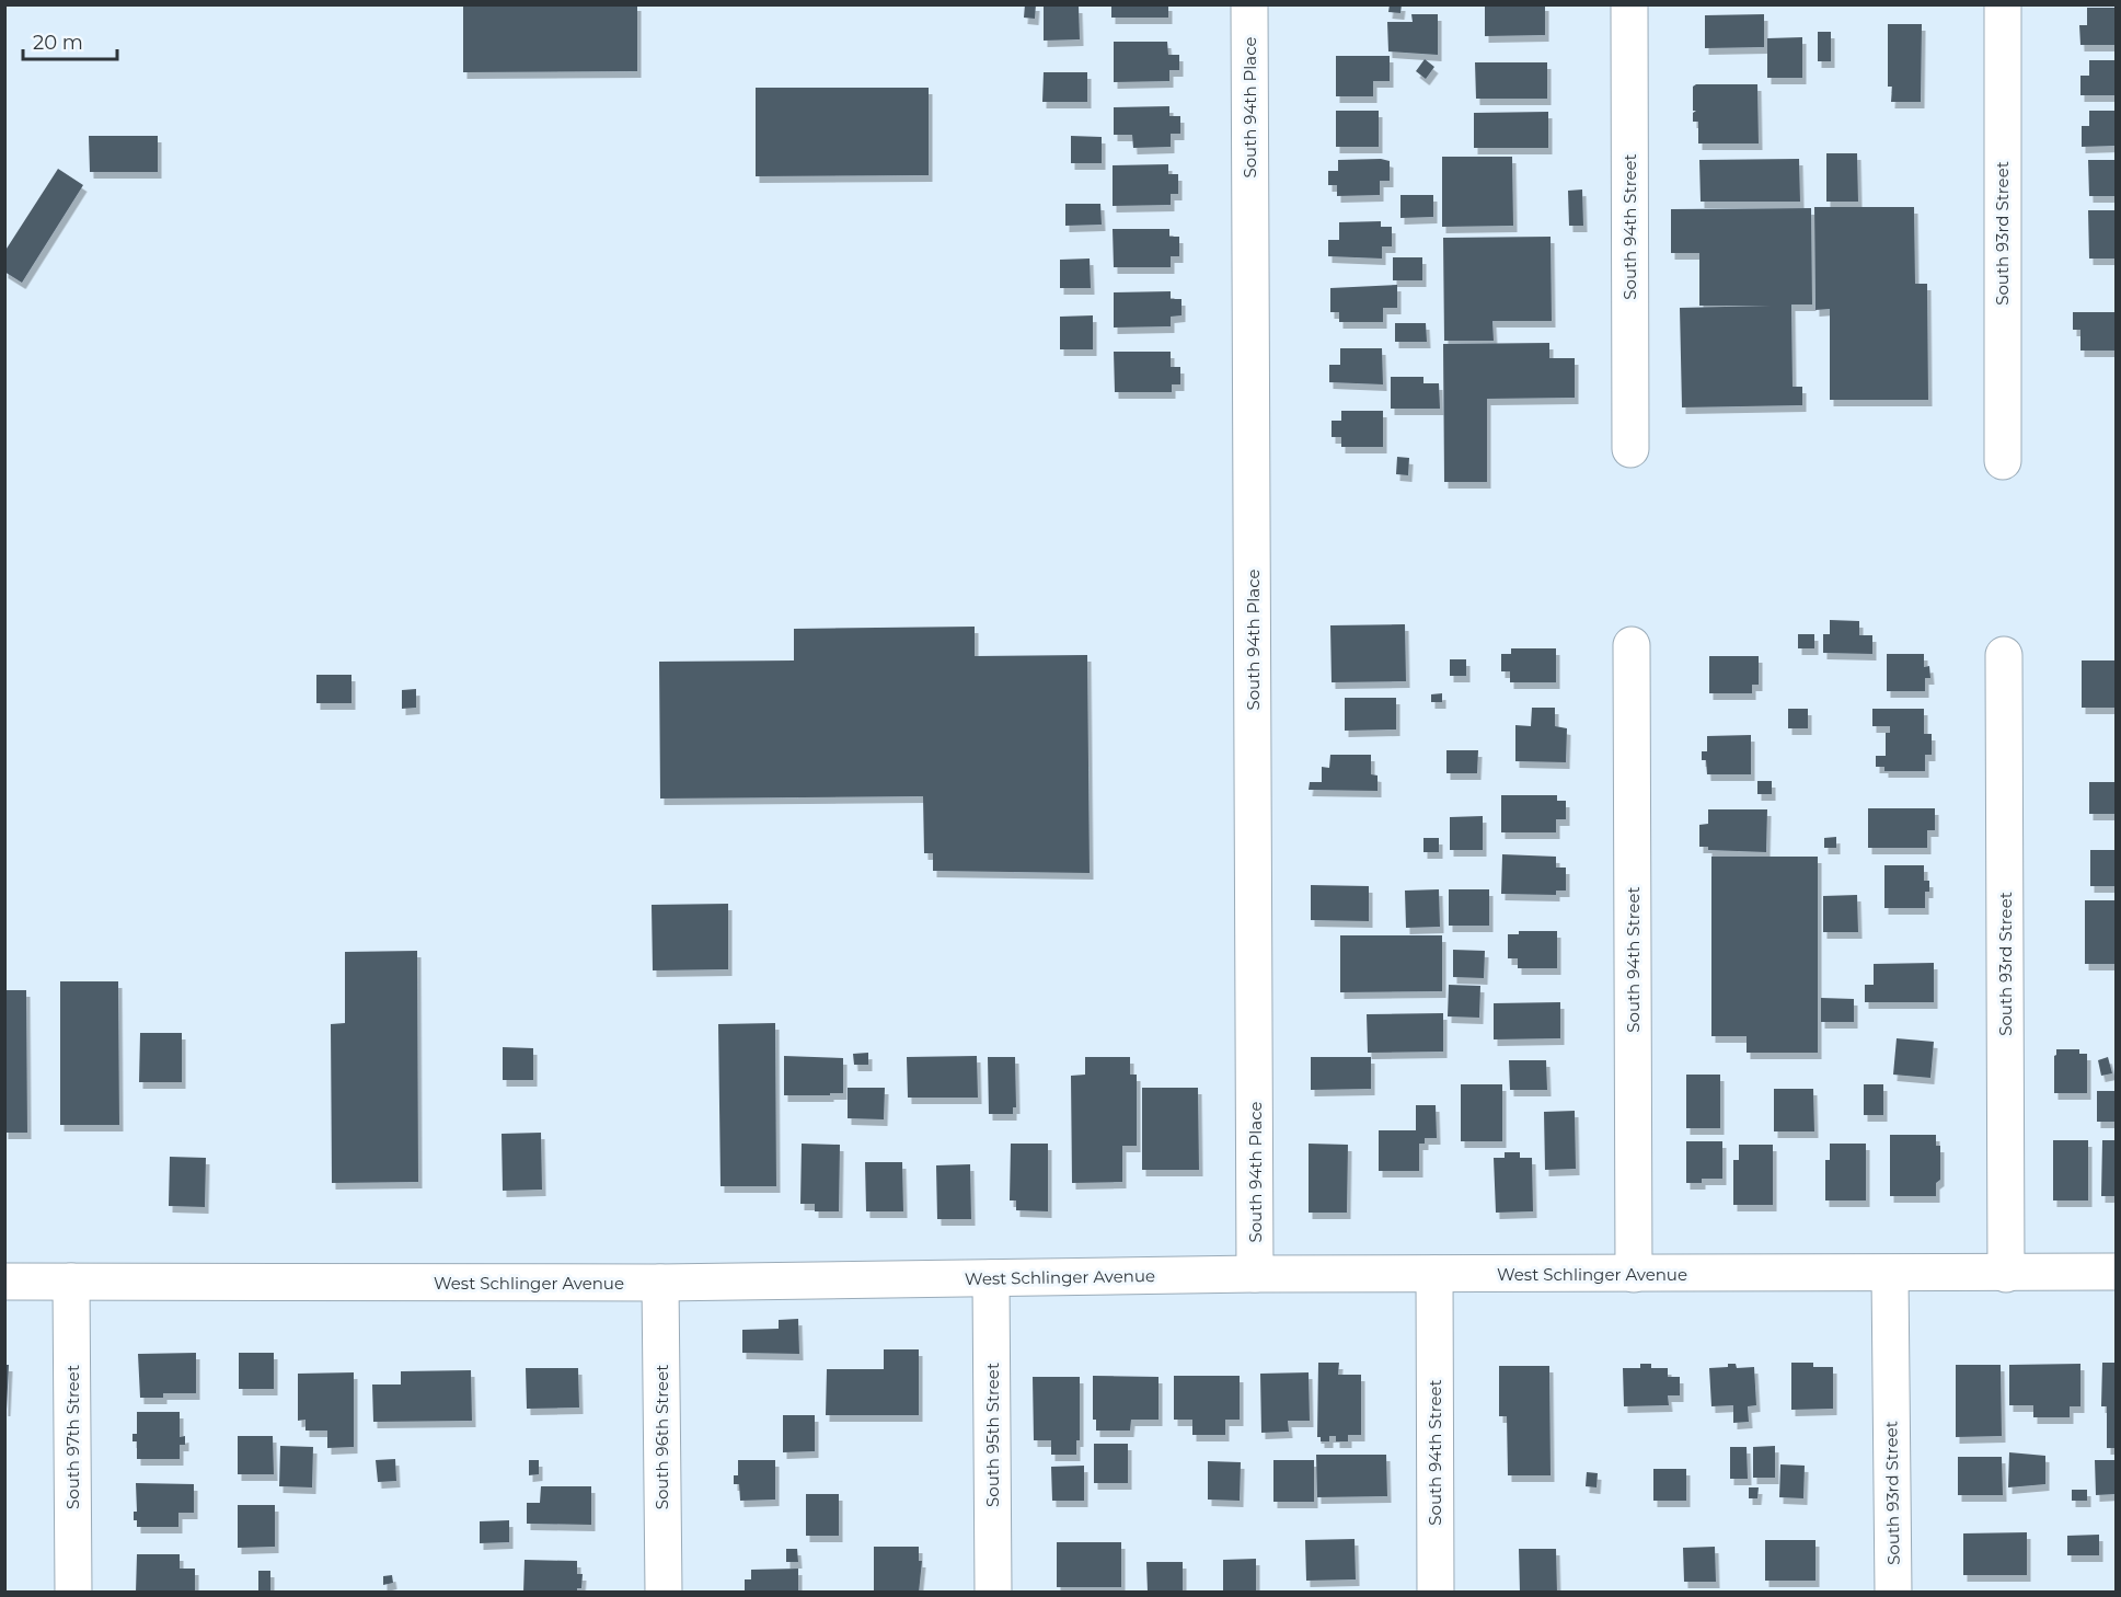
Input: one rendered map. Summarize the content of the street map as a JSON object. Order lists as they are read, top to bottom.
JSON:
{
  "streets": {
    "street": [
      "South 94th Place",
      "South 94th Street",
      "South 93rd Street",
      "West Schlinger Avenue",
      "South 95th Street",
      "South 97th Street",
      "South 96th Street"
    ]
  },
  "crossings": [
    ["South 94th Place", "West Schlinger Avenue"],
    ["South 94th Street", "West Schlinger Avenue"],
    ["South 93rd Street", "West Schlinger Avenue"],
    ["West Schlinger Avenue", "South 95th Street"],
    ["West Schlinger Avenue", "South 97th Street"],
    ["West Schlinger Avenue", "South 96th Street"]
  ],
  "scale_bar": "20 m"
}
